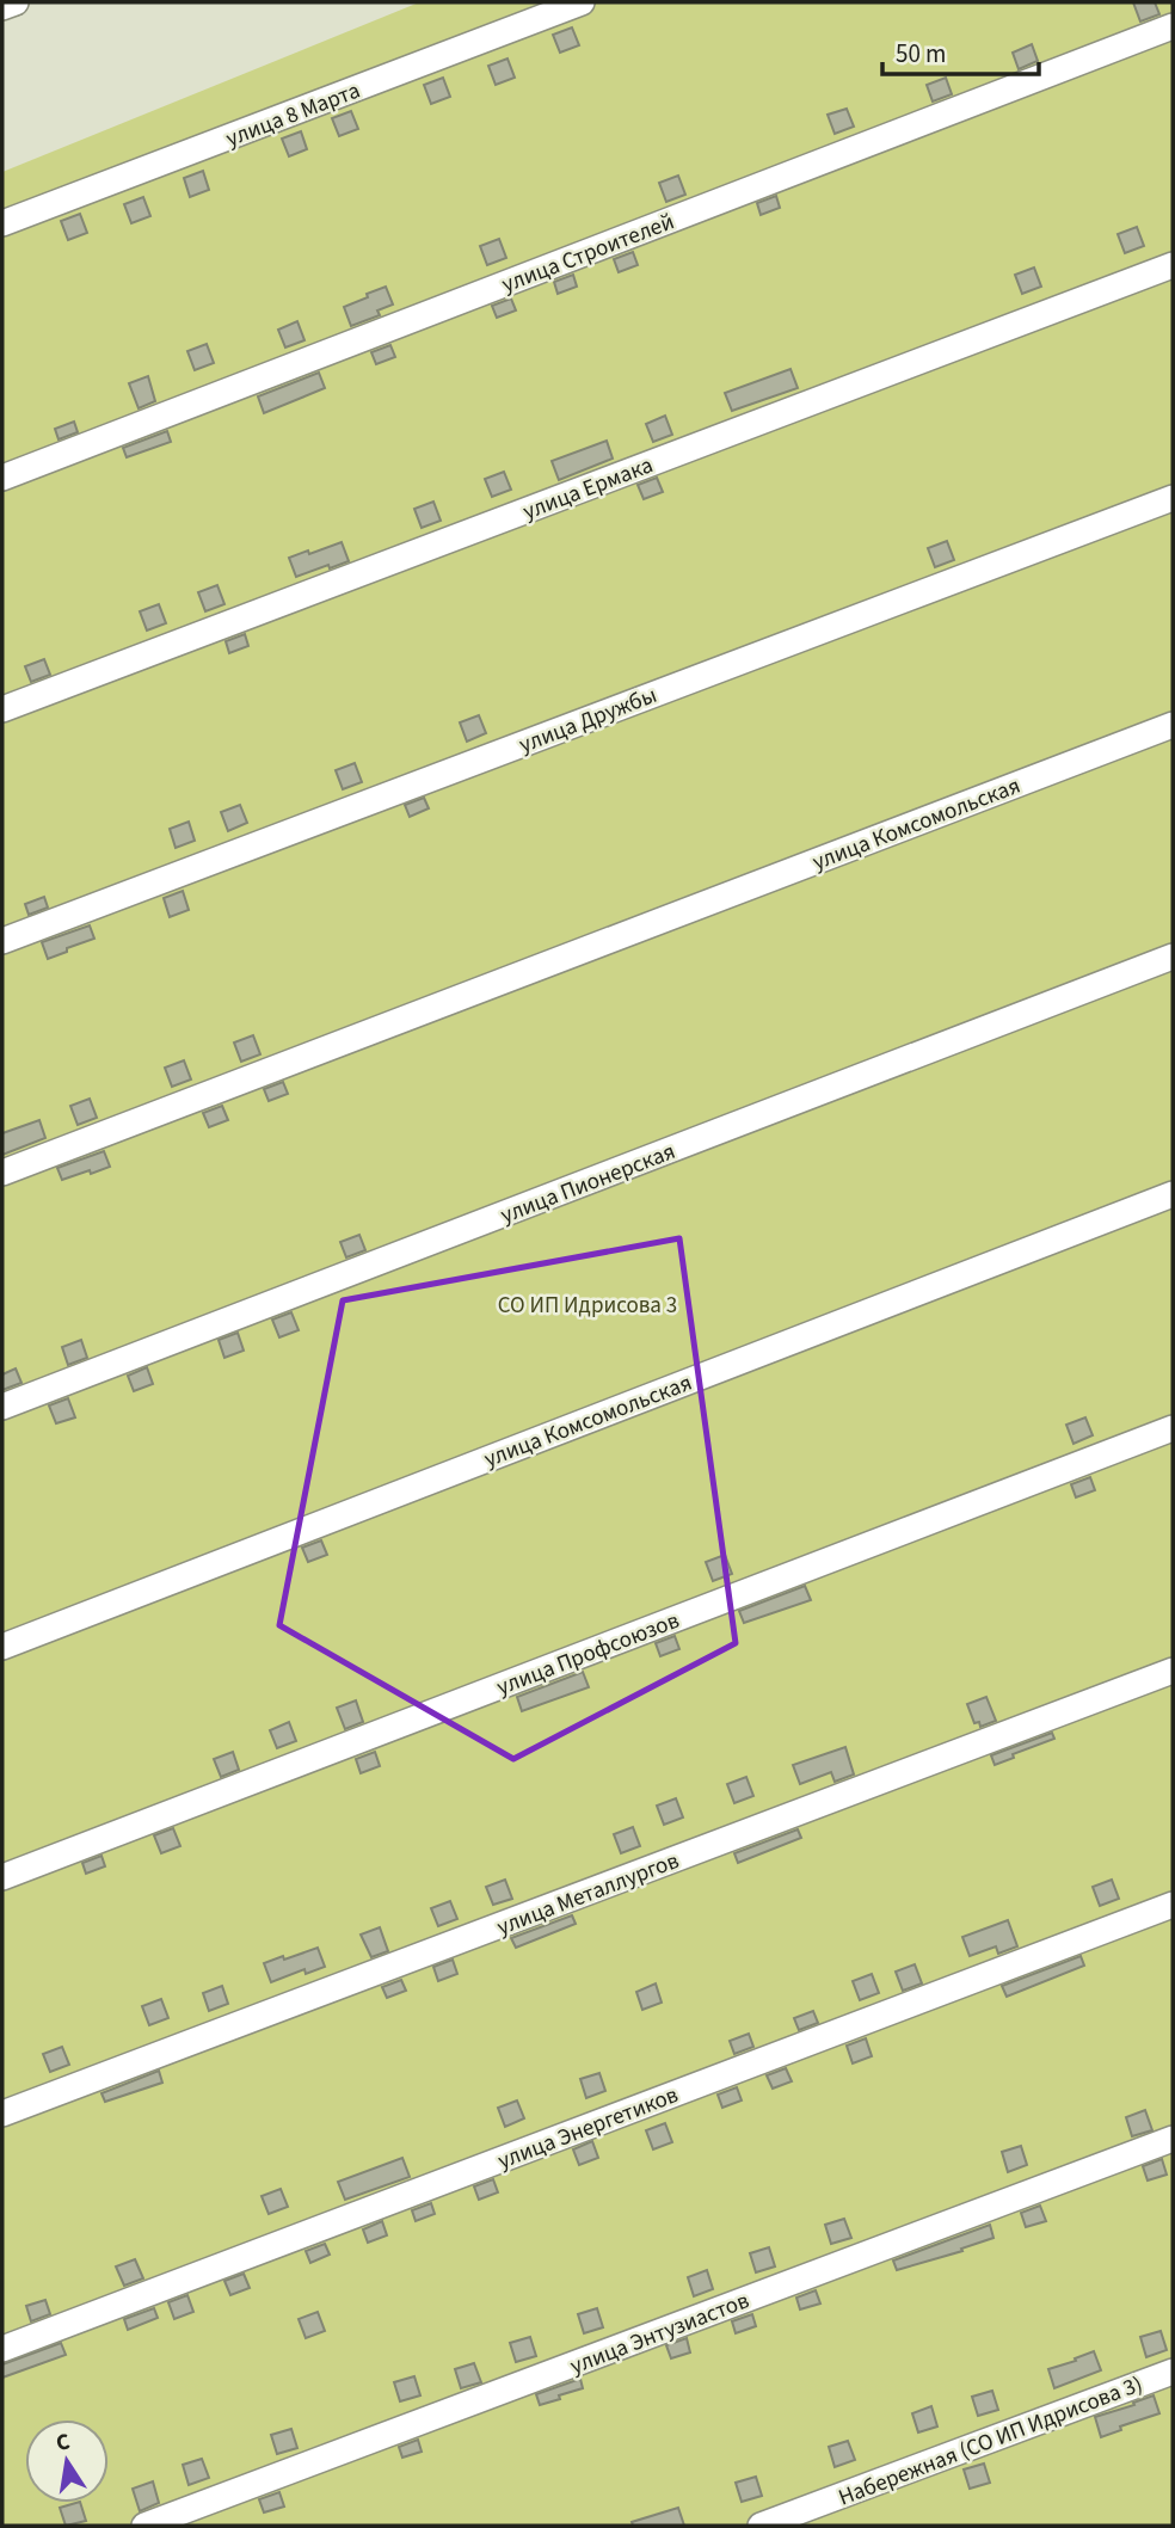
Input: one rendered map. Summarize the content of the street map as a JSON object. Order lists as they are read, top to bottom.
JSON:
{
  "streets": {
    "street": [
      "улица 8 Марта",
      "улица Строителей",
      "улица Ермака",
      "улица Дружбы",
      "улица Комсомольская",
      "улица Пионерская",
      "улица Профсоюзов",
      "улица Металлургов",
      "улица Энергетиков",
      "улица Энтузиастов",
      "Набережная (СО ИП Идрисова 3)"
    ]
  },
  "parks": ["СО ИП Идрисова 3"],
  "scale_bar": "50 m",
  "north": "top"
}
